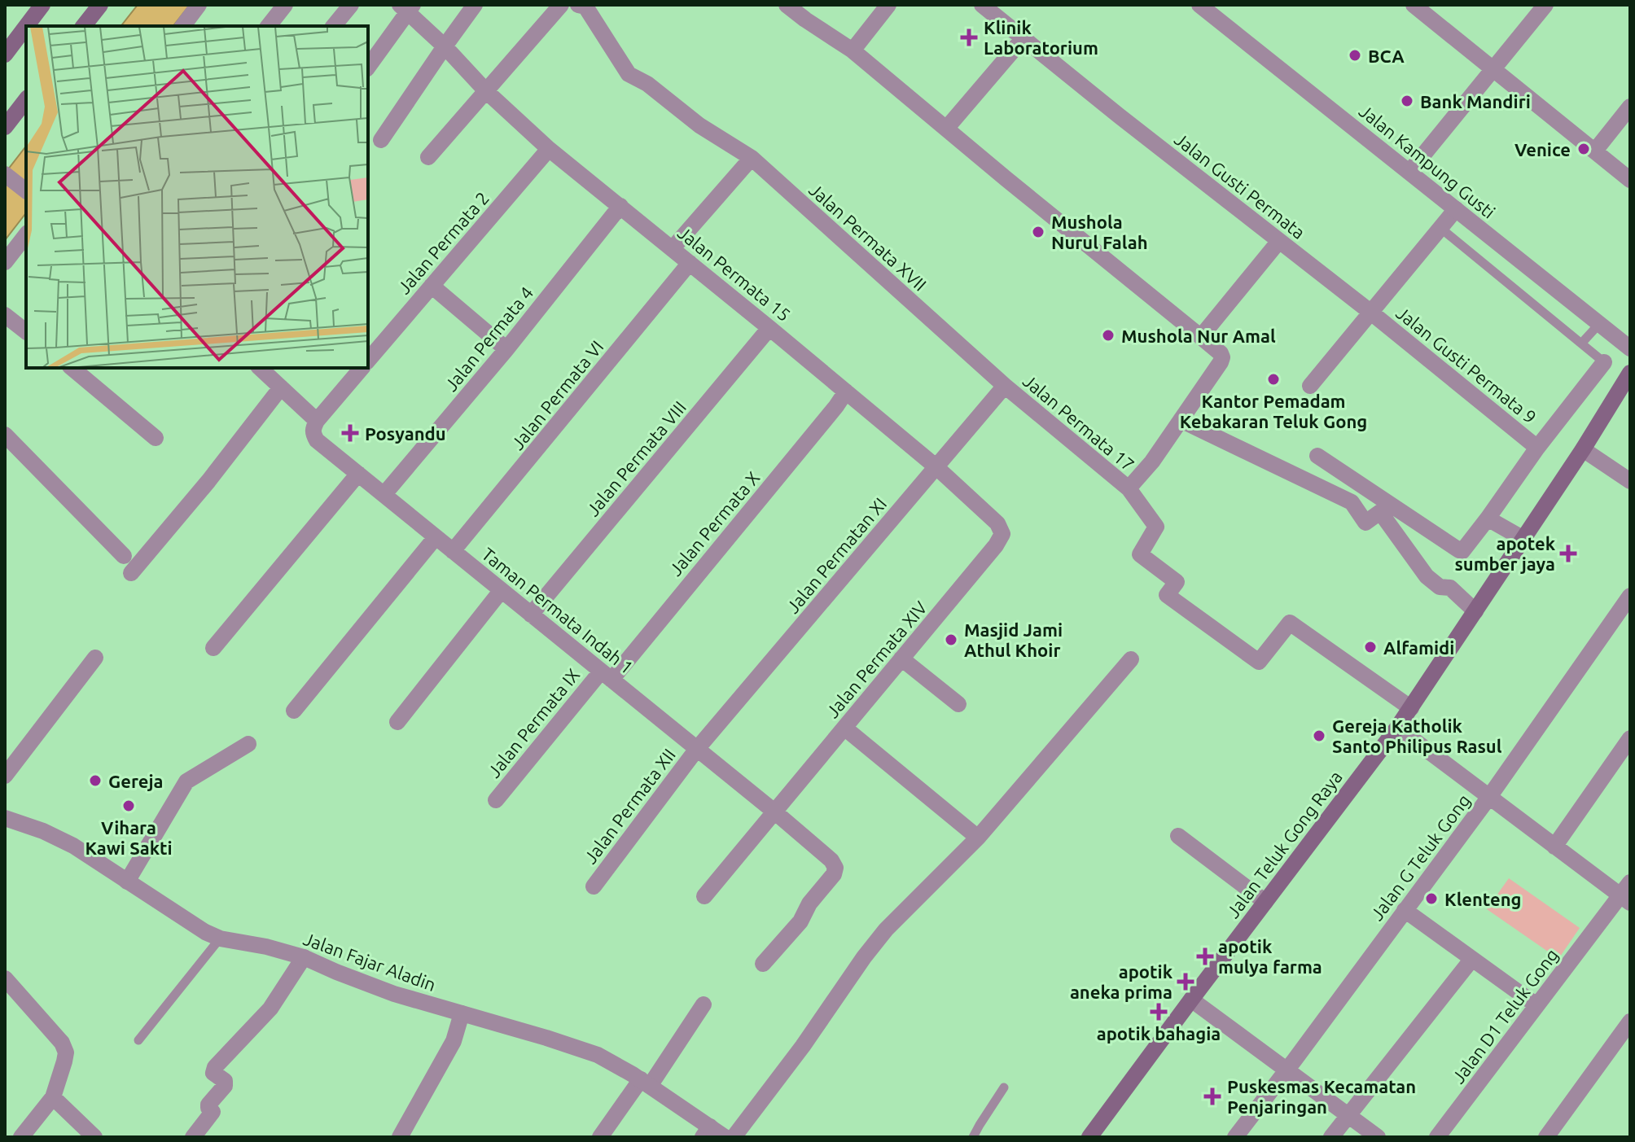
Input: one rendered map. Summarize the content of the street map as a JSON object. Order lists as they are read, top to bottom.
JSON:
{
  "streets": {
    "main road": ["Jalan Teluk Gong Raya"],
    "street": [
      "Jalan Kampung Gusti",
      "Jalan Gusti Permata",
      "Jalan Permata XVII",
      "Jalan Permata 2",
      "Jalan Permata 15",
      "Jalan Permata 4",
      "Jalan Gusti Permata 9",
      "Jalan Permata VI",
      "Jalan Permata 17",
      "Jalan Permata VIII",
      "Jalan Permata X",
      "Jalan Permatan XI",
      "Taman Permata Indah 1",
      "Jalan Permata XIV",
      "Jalan Permata IX",
      "Jalan Permata XII",
      "Jalan G Teluk Gong",
      "Jalan Fajar Aladin",
      "Jalan D1 Teluk Gong"
    ]
  },
  "crossings": [
    ["Jalan Gusti Permata", "Jalan Gusti Permata 9"],
    ["Jalan Permata XVII", "Jalan Permata 17"],
    ["Jalan Permata XVII", "Jalan Permatan XI"],
    ["Jalan Permata 2", "Jalan Permata 15"],
    ["Jalan Permata 15", "Jalan Permata 4"],
    ["Jalan Permata 15", "Jalan Permata VI"],
    ["Jalan Permata 15", "Jalan Permata VIII"],
    ["Jalan Permata 15", "Jalan Permata X"],
    ["Jalan Permata 15", "Jalan Permatan XI"],
    ["Jalan Permata 15", "Jalan Permata XIV"],
    ["Jalan Permata 4", "Taman Permata Indah 1"],
    ["Jalan Permata VI", "Taman Permata Indah 1"],
    ["Jalan Permata 17", "Jalan Permatan XI"],
    ["Jalan Permata 17", "Jalan Teluk Gong Raya"],
    ["Jalan Permata VIII", "Taman Permata Indah 1"],
    ["Jalan Permata X", "Taman Permata Indah 1"],
    ["Jalan Permata X", "Jalan Permata IX"],
    ["Jalan Permatan XI", "Taman Permata Indah 1"],
    ["Jalan Permatan XI", "Jalan Permata XII"],
    ["Taman Permata Indah 1", "Jalan Permata XIV"],
    ["Taman Permata Indah 1", "Jalan Permata IX"],
    ["Taman Permata Indah 1", "Jalan Permata XII"]
  ],
  "places": {
    "health": [
      "Klinik Laboratorium",
      "Posyandu",
      "apotek sumber jaya",
      "apotik mulya farma",
      "apotik aneka prima",
      "apotik bahagia",
      "Puskesmas Kecamatan Penjaringan"
    ],
    "other": [
      "BCA",
      "Bank Mandiri",
      "Venice",
      "Mushola Nurul Falah",
      "Mushola Nur Amal",
      "Kantor Pemadam Kebakaran Teluk Gong",
      "Masjid Jami Athul Khoir",
      "Alfamidi",
      "Gereja Katholik Santo Philipus Rasul",
      "Gereja",
      "Vihara Kawi Sakti",
      "Klenteng"
    ]
  }
}
